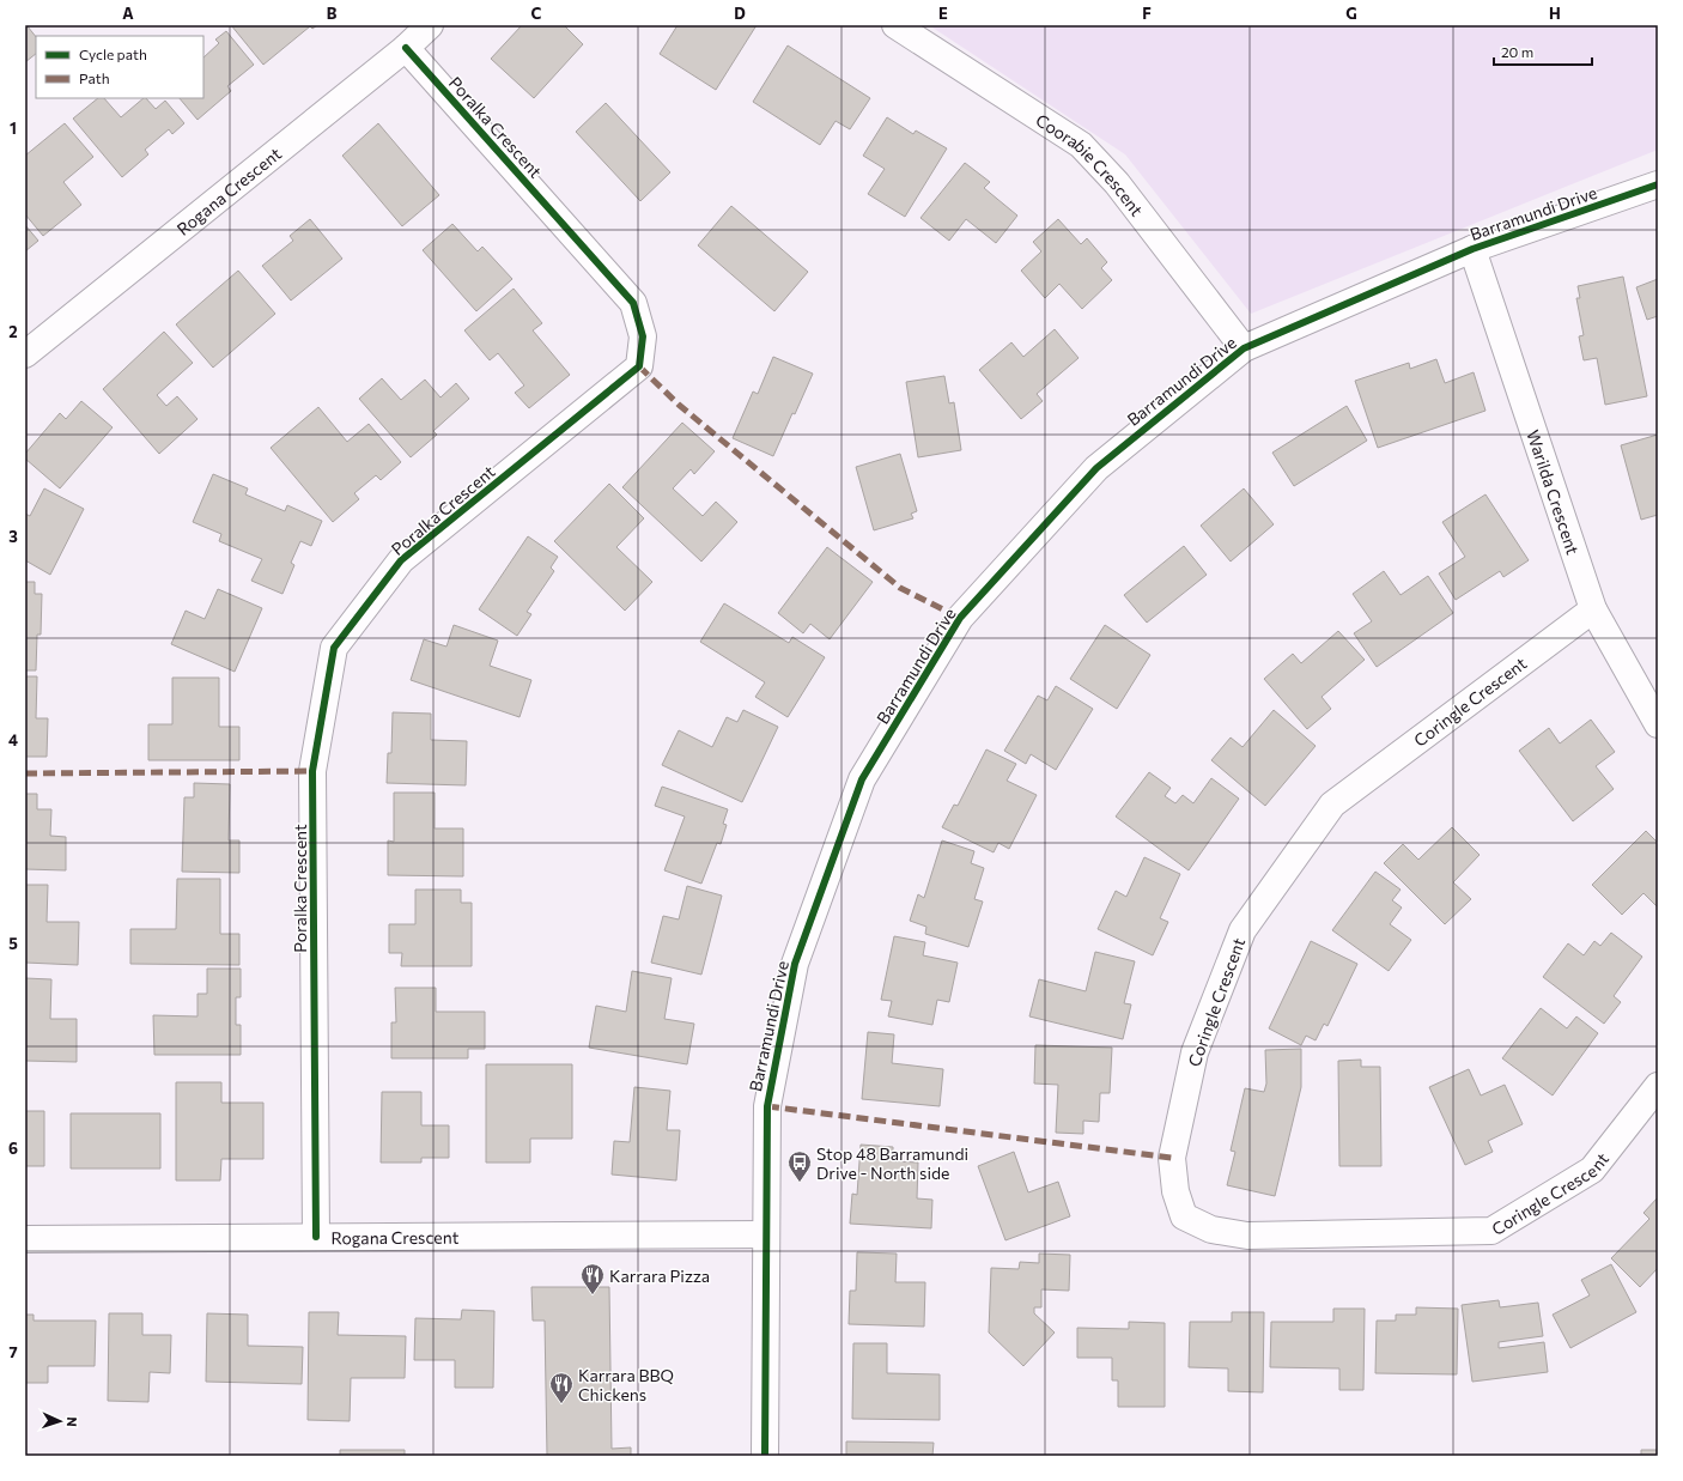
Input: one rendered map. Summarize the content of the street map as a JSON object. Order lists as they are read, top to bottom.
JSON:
{
  "streets": {
    "street": [
      "Poralka Crescent",
      "Coorabie Crescent",
      "Rogana Crescent",
      "Barramundi Drive",
      "Warilda Crescent",
      "Coringle Crescent"
    ]
  },
  "crossings": [
    ["Poralka Crescent", "Rogana Crescent"],
    ["Coorabie Crescent", "Barramundi Drive"],
    ["Rogana Crescent", "Barramundi Drive"],
    ["Barramundi Drive", "Warilda Crescent"],
    ["Warilda Crescent", "Coringle Crescent"]
  ],
  "places": {
    "bus stop": ["Stop 48 Barramundi Drive - North side"],
    "restaurant": ["Karrara Pizza", "Karrara BBQ Chickens"]
  },
  "legend": ["Cycle path", "Path"],
  "scale_bar": "20 m",
  "north": "right",
  "grid": {
    "columns": [
      "A",
      "B",
      "C",
      "D",
      "E",
      "F",
      "G",
      "H"
    ],
    "rows": [
      "1",
      "2",
      "3",
      "4",
      "5",
      "6",
      "7"
    ]
  }
}
